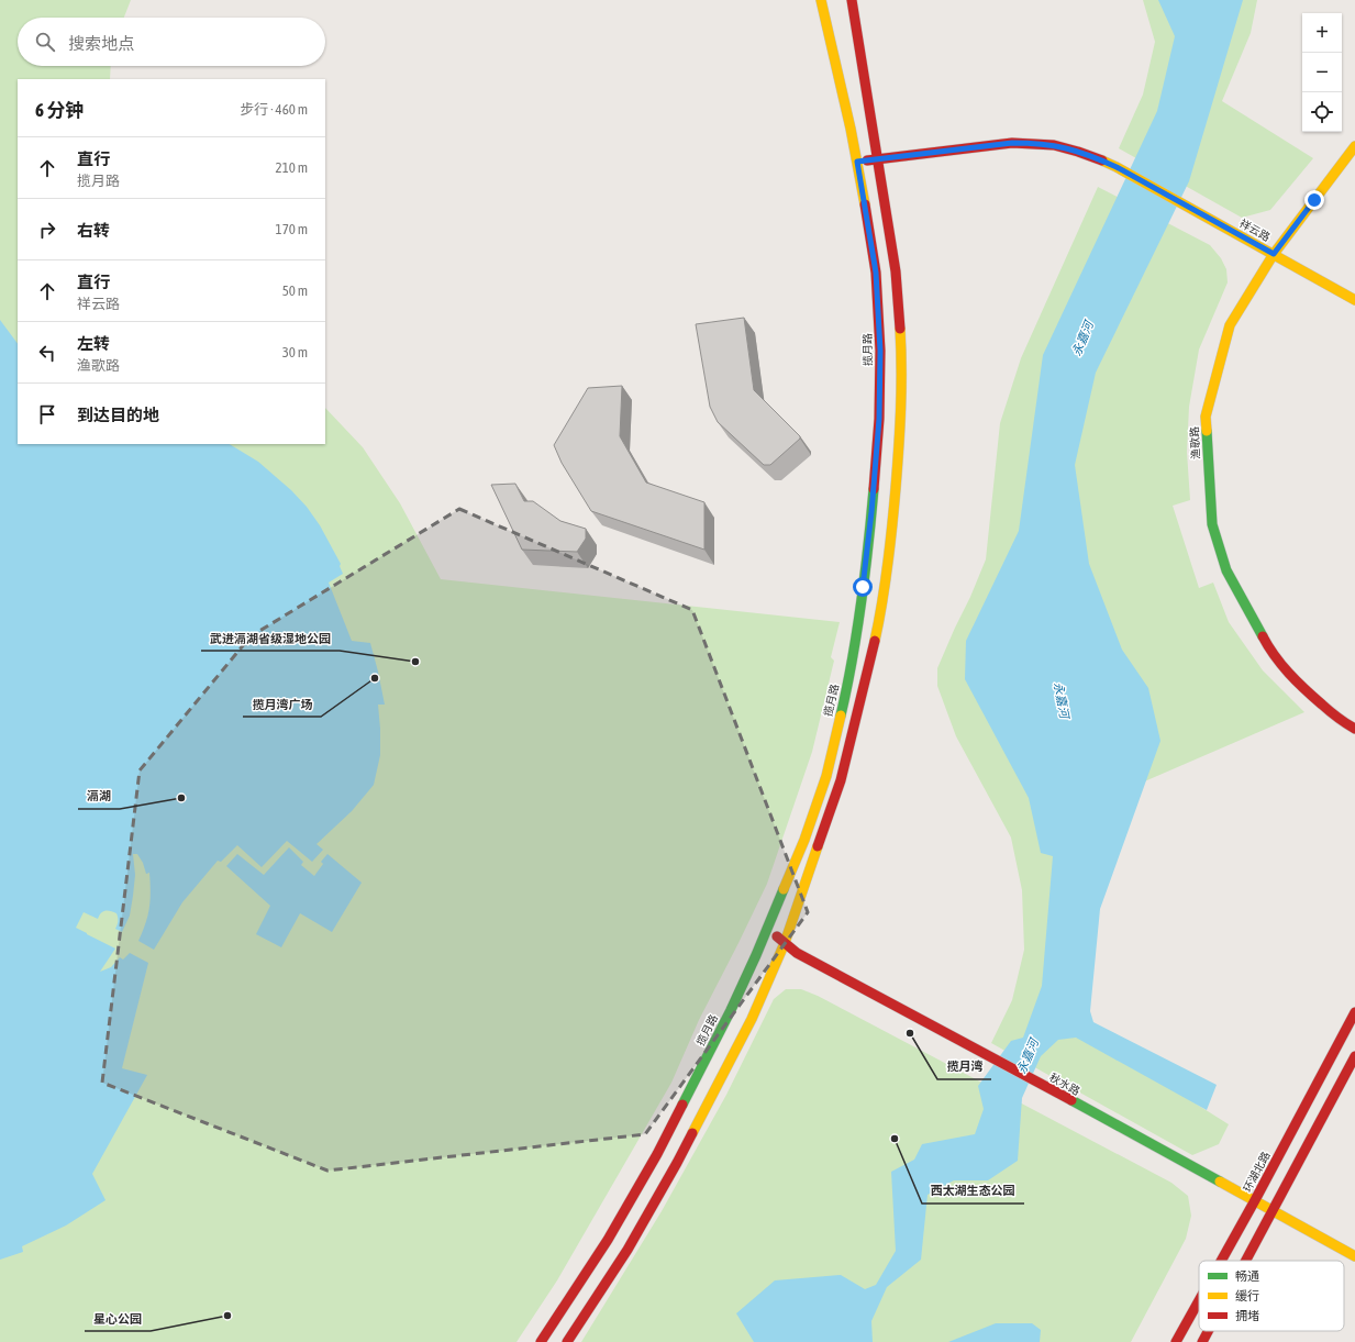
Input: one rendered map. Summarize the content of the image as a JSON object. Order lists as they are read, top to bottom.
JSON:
{
  "streets": {
    "street": [
      "祥云路",
      "揽月路",
      "渔歌路",
      "秋水路",
      "环湖北路"
    ]
  },
  "crossings": [
    ["祥云路", "揽月路"],
    ["祥云路", "渔歌路"],
    ["揽月路", "秋水路"],
    ["秋水路", "环湖北路"]
  ],
  "water": ["永嘉河"],
  "places": [
    "武进滆湖省级湿地公园",
    "揽月湾广场",
    "滆湖",
    "揽月湾",
    "西太湖生态公园",
    "星心公园"
  ],
  "legend": ["畅通", "缓行", "拥堵"],
  "page": {
    "map_buttons": ["+", "−"],
    "search": "搜索地点",
    "heading": ["6 分钟", "步行 · 460 m"],
    "list": [
      ["直行", "揽月路", "210 m"],
      ["右转", "170 m"],
      ["直行", "祥云路", "50 m"],
      ["左转", "渔歌路", "30 m"],
      "到达目的地"
    ]
  }
}
